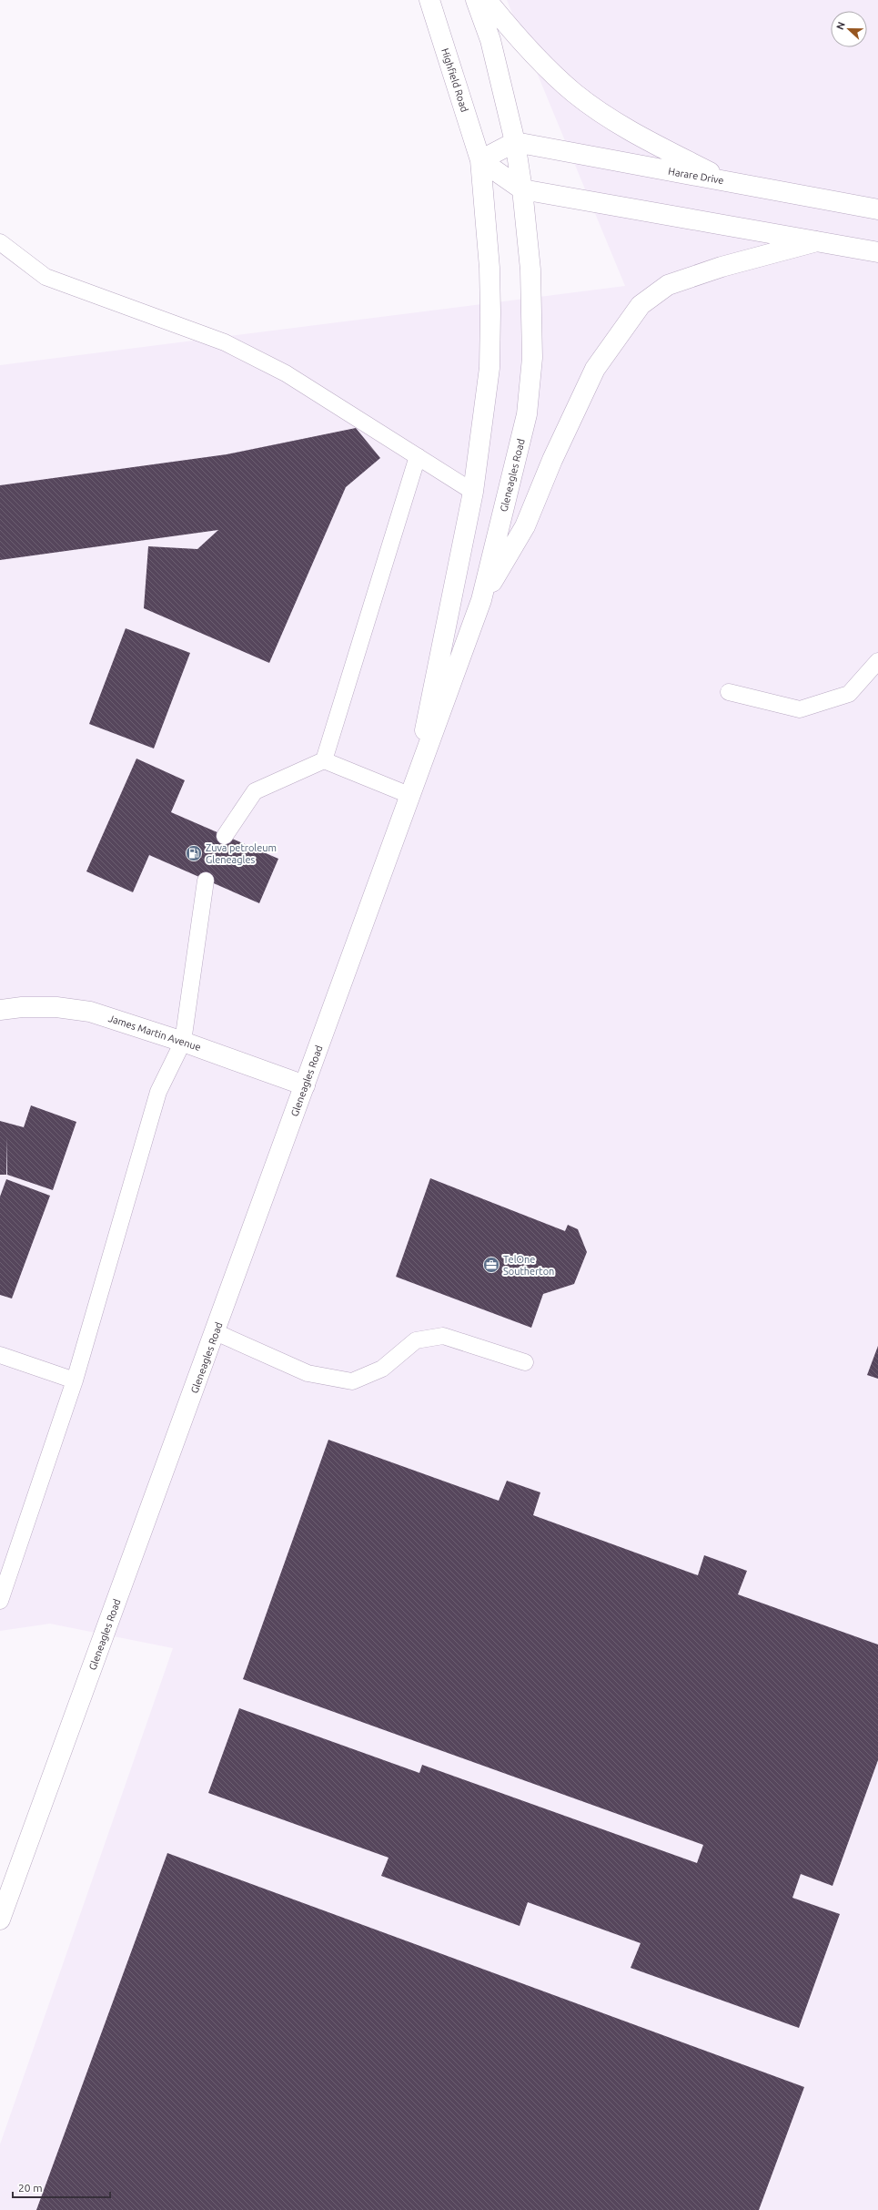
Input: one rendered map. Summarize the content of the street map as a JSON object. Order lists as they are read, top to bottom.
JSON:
{
  "streets": {
    "street": [
      "Highfield Road",
      "Harare Drive",
      "Gleneagles Road",
      "James Martin Avenue"
    ]
  },
  "crossings": [
    ["Highfield Road", "Gleneagles Road"],
    ["Harare Drive", "Gleneagles Road"],
    ["Gleneagles Road", "James Martin Avenue"]
  ],
  "places": {
    "fuel station": ["Zuva petroleum Gleneagles"],
    "office": ["TelOne Southerton"]
  },
  "scale_bar": "20 m",
  "north": "left"
}
